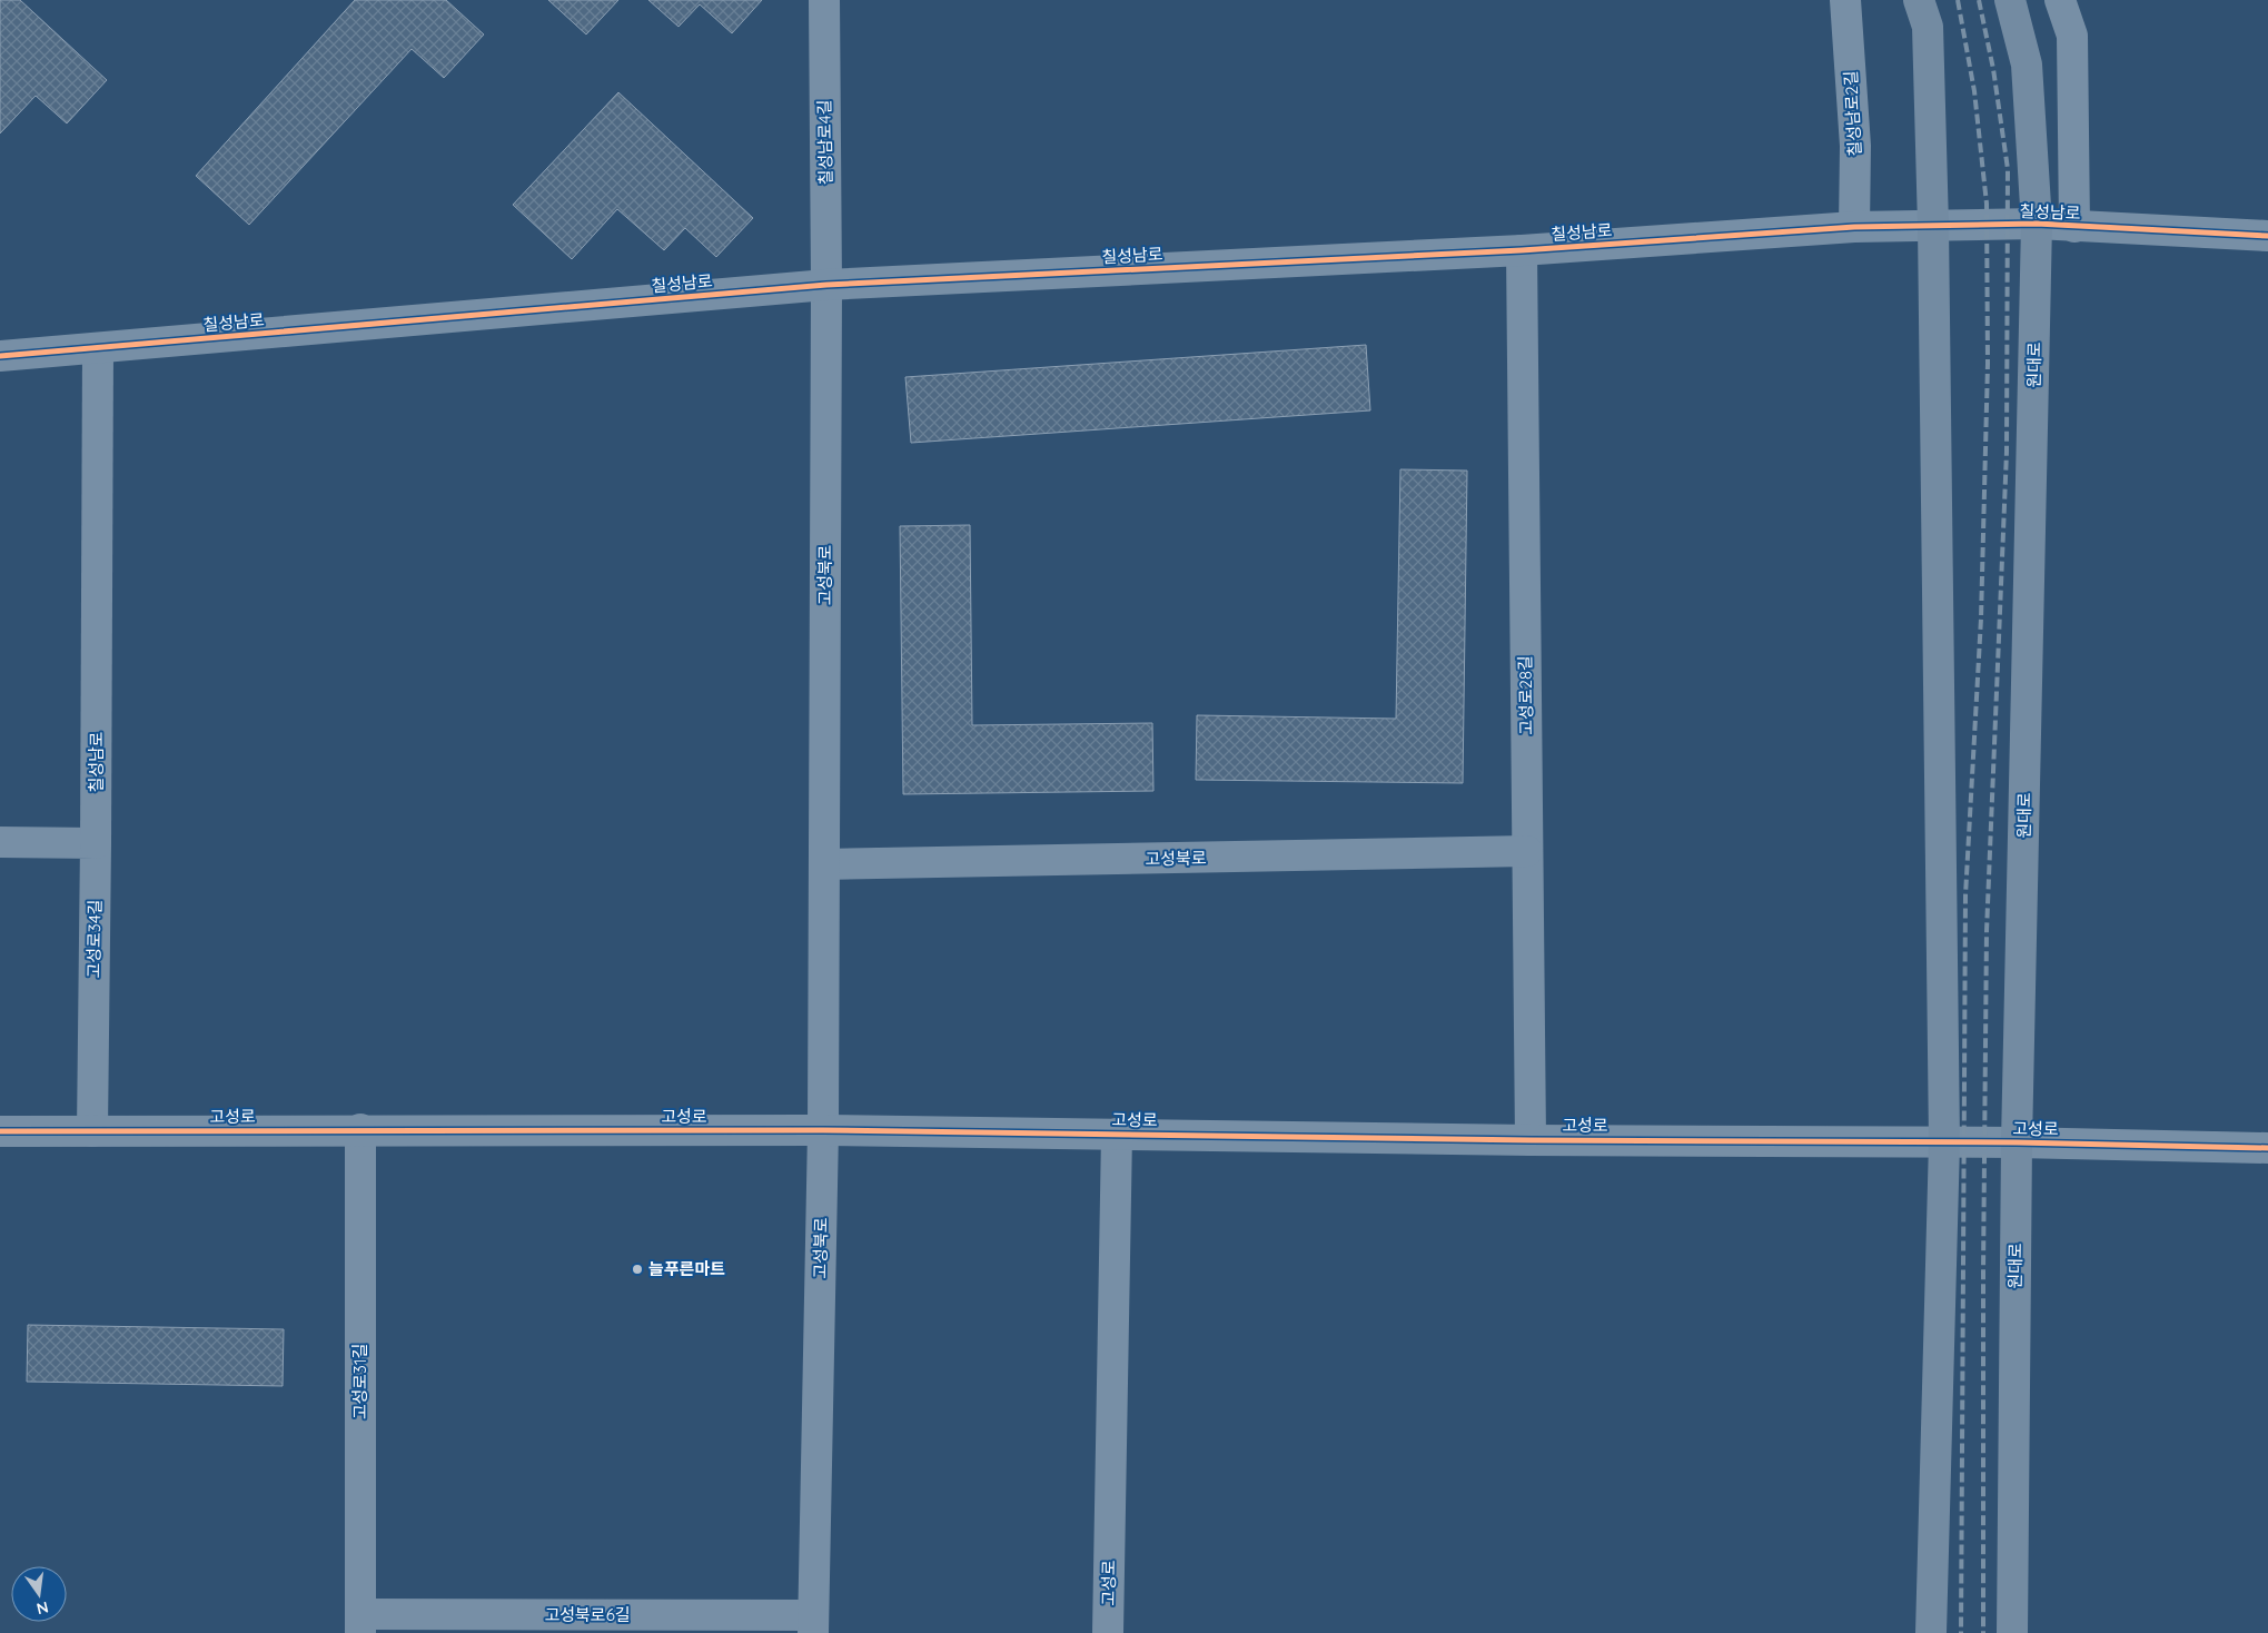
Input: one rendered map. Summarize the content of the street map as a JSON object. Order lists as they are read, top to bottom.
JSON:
{
  "streets": {
    "main road": ["원대로"],
    "street": [
      "칠성남로2길",
      "칠성남로4길",
      "칠성남로",
      "고성북로",
      "고성로28길",
      "고성로34길",
      "고성로",
      "고성로31길",
      "고성북로6길"
    ]
  },
  "crossings": [
    ["칠성남로2길", "칠성남로"],
    ["칠성남로4길", "칠성남로"],
    ["칠성남로4길", "고성북로"],
    ["칠성남로", "원대로"],
    ["칠성남로", "고성북로"],
    ["칠성남로", "고성로28길"],
    ["칠성남로", "고성로34길"],
    ["원대로", "고성로"],
    ["고성북로", "고성로28길"],
    ["고성북로", "고성로"],
    ["고성북로", "고성북로6길"],
    ["고성로28길", "고성로"],
    ["고성로34길", "고성로"],
    ["고성로", "고성로31길"],
    ["고성로31길", "고성북로6길"]
  ],
  "places": ["늘푸른마트"],
  "north": "bottom"
}
